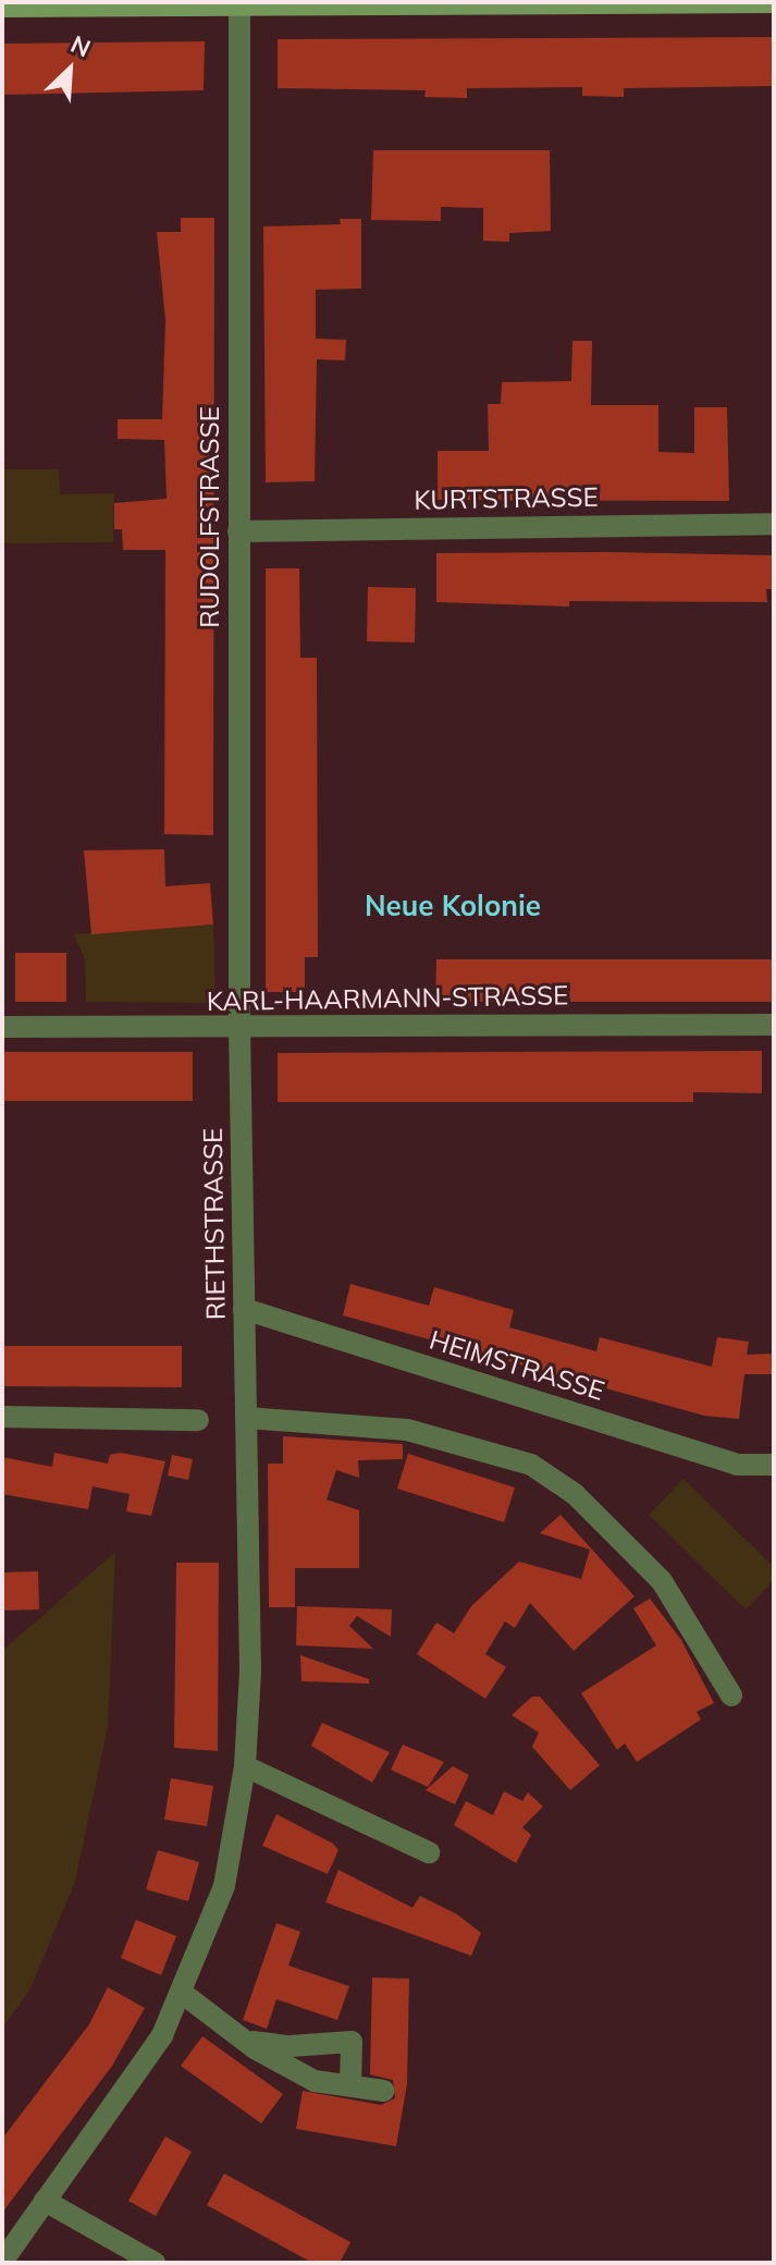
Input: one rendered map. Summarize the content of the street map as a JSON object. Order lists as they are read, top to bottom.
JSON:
{
  "streets": {
    "street": [
      "KURTSTRASSE",
      "RUDOLFSTRASSE",
      "KARL-HAARMANN-STRASSE",
      "RIETHSTRASSE",
      "HEIMSTRASSE"
    ]
  },
  "crossings": [
    ["KURTSTRASSE", "RUDOLFSTRASSE"],
    ["RUDOLFSTRASSE", "KARL-HAARMANN-STRASSE"],
    ["RUDOLFSTRASSE", "RIETHSTRASSE"],
    ["KARL-HAARMANN-STRASSE", "RIETHSTRASSE"],
    ["RIETHSTRASSE", "HEIMSTRASSE"]
  ],
  "districts": ["Neue Kolonie"],
  "north": "top right"
}
